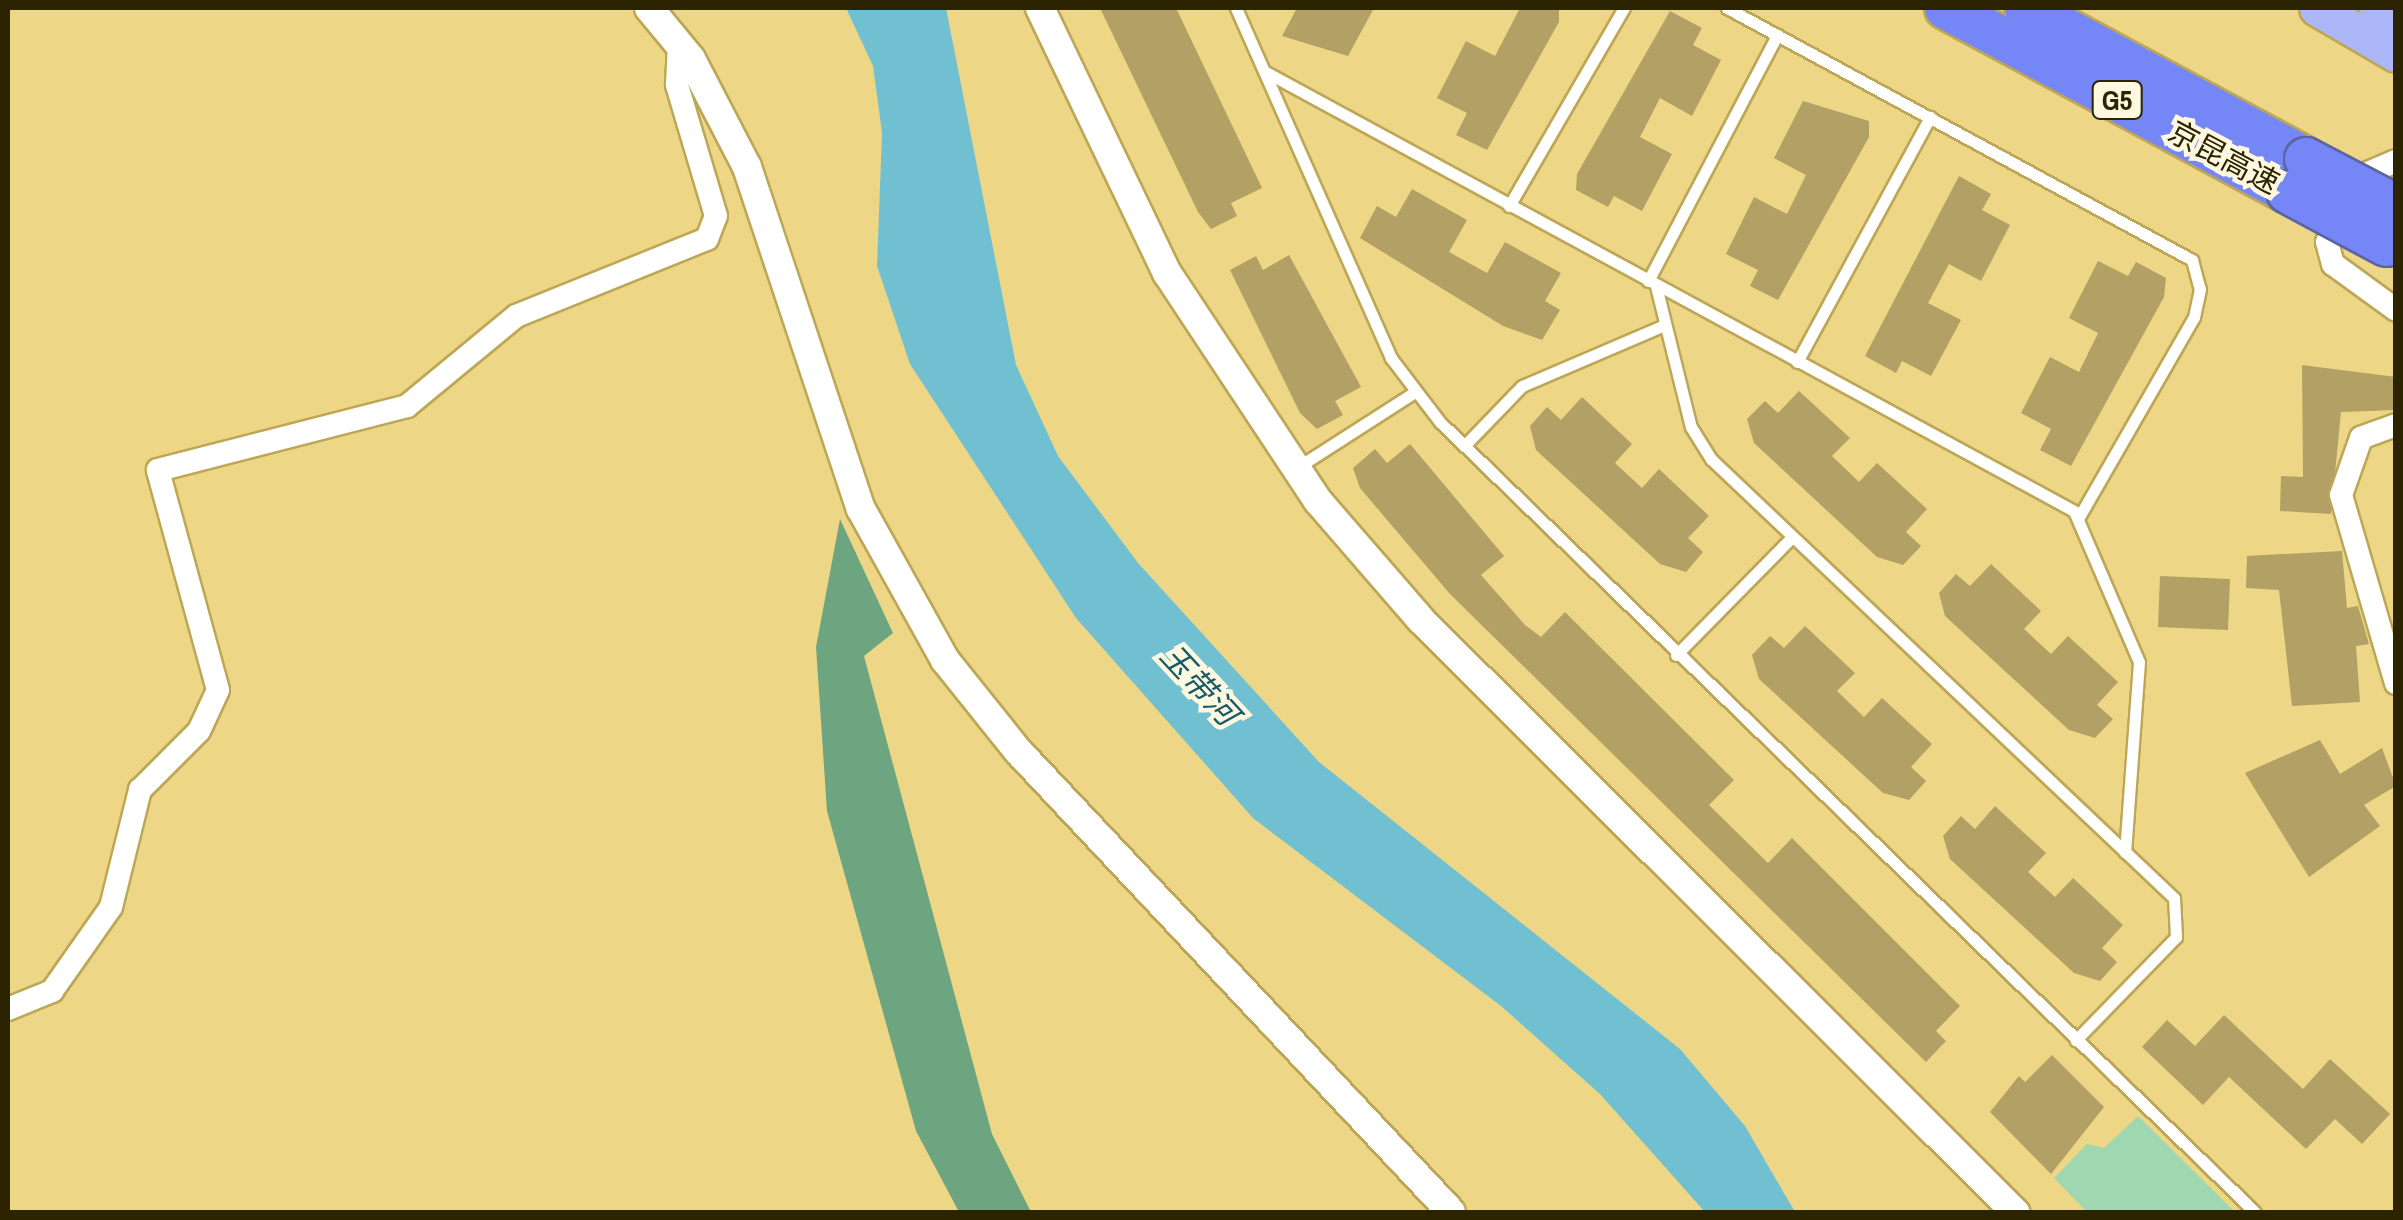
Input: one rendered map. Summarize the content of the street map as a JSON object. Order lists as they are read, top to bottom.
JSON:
{
  "streets": {
    "highway": ["G5", "京昆高速"]
  },
  "water": ["玉带河"]
}
